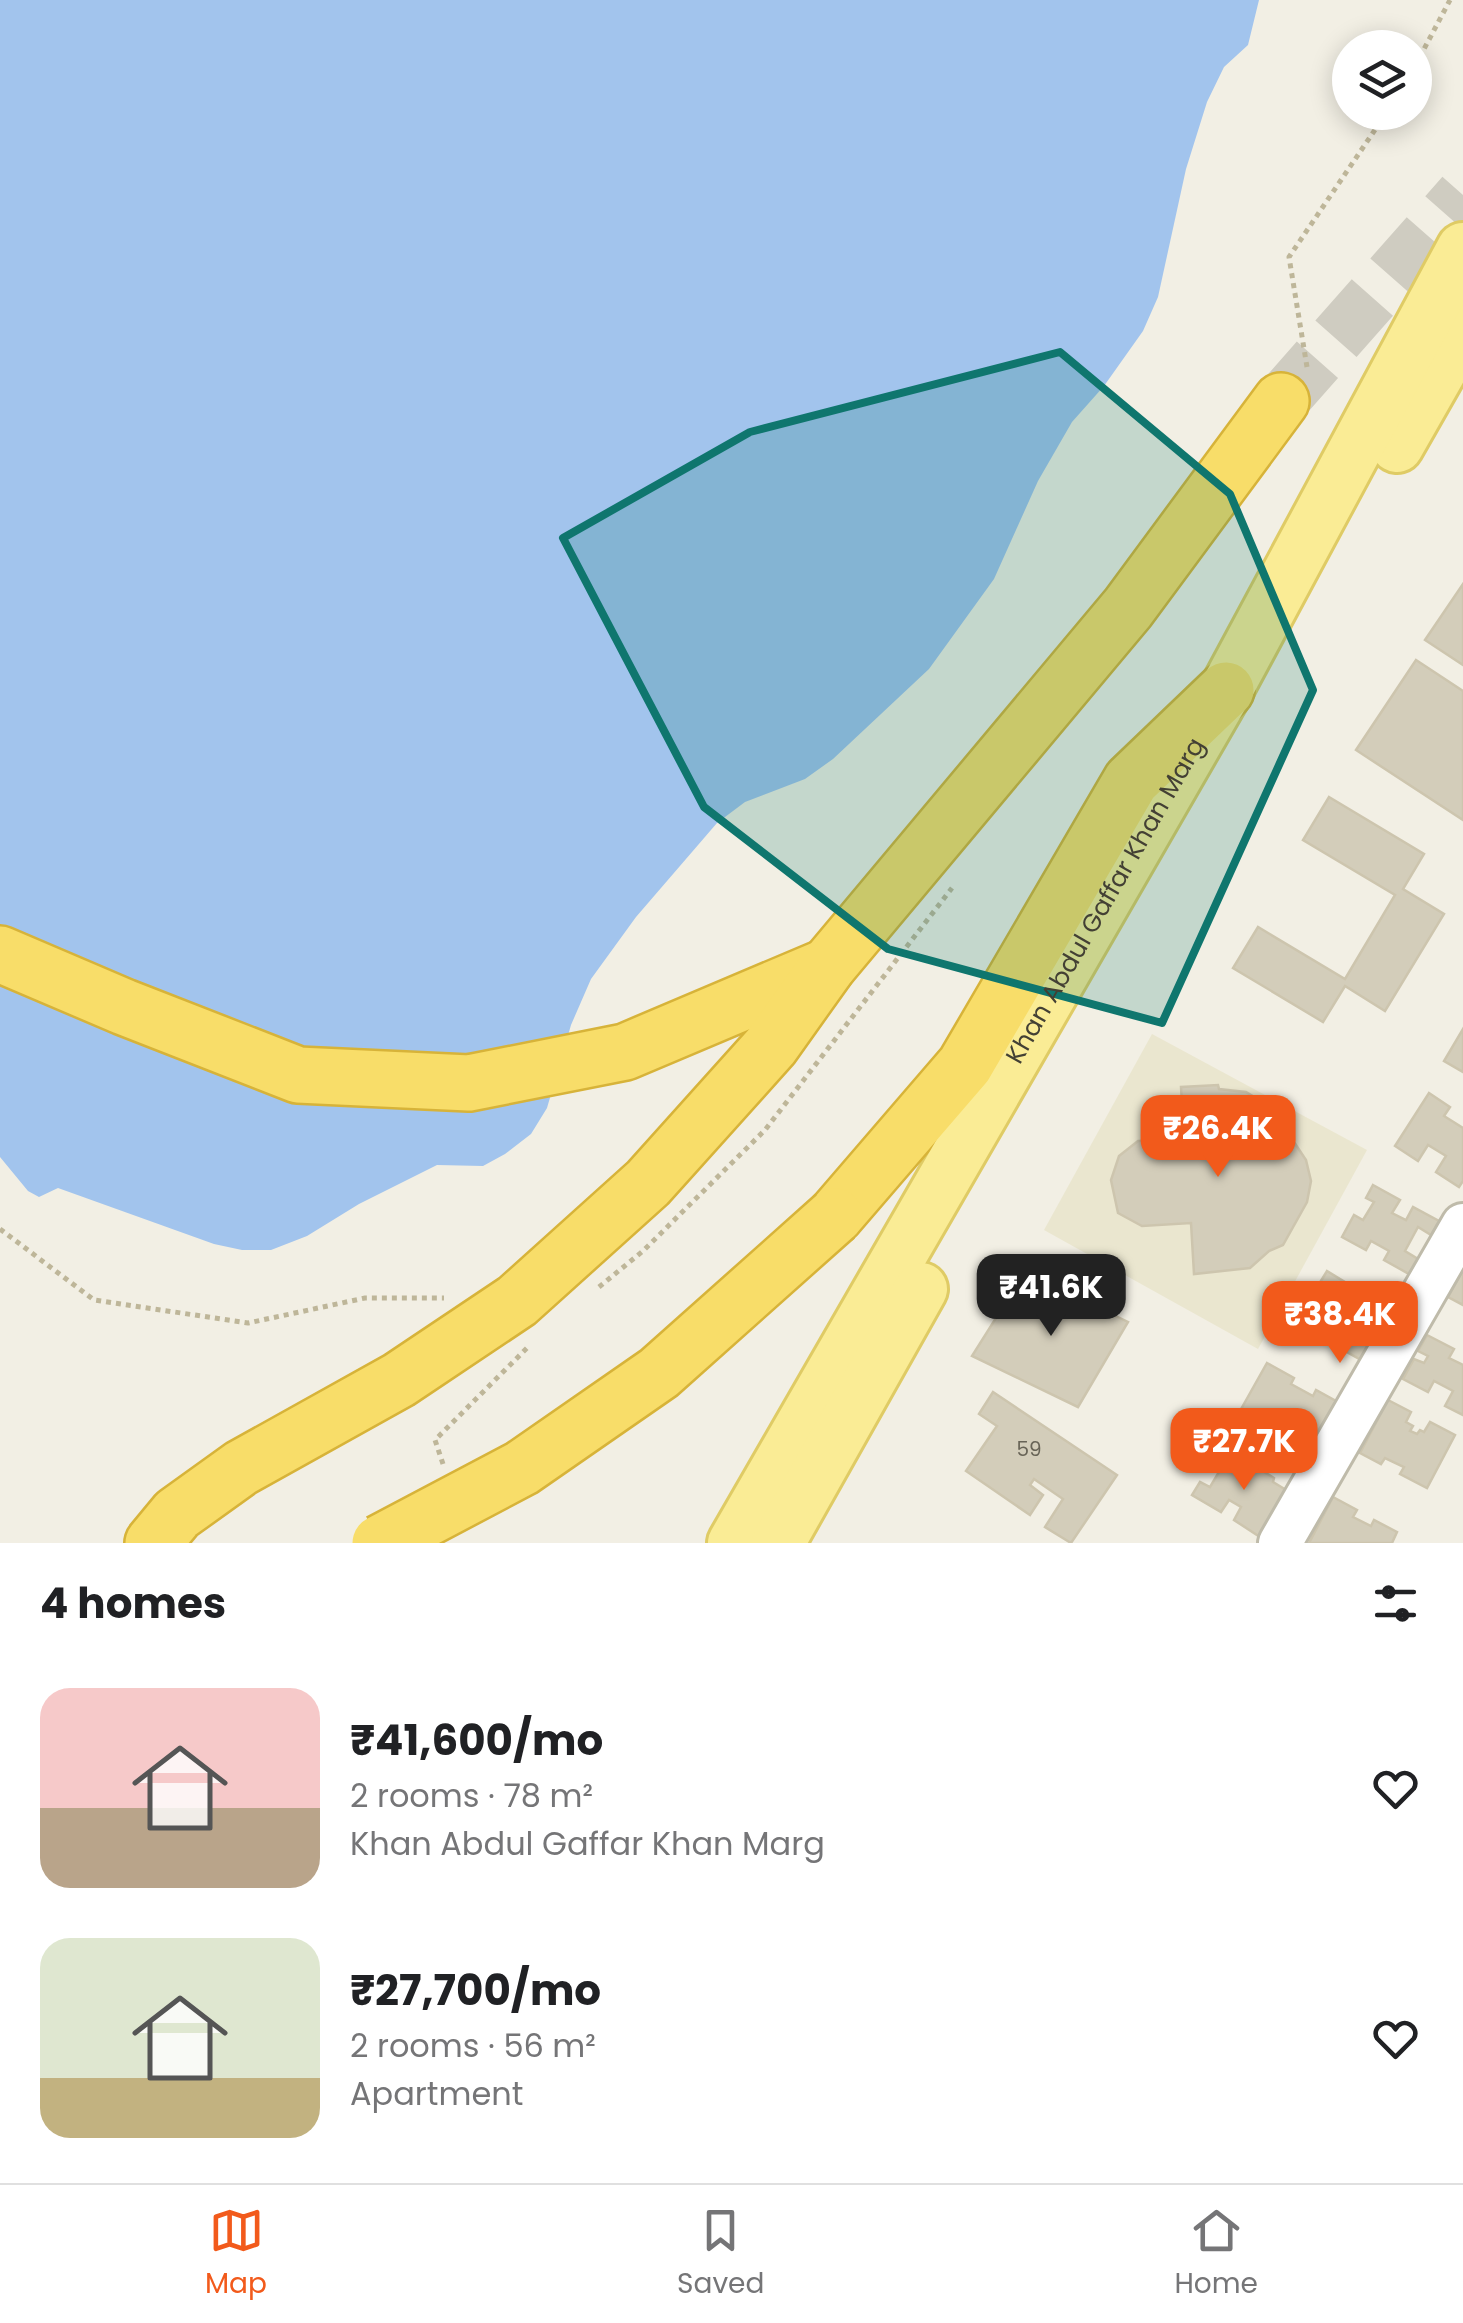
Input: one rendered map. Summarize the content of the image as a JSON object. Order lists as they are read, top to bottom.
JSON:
{
  "streets": {
    "main road": ["Khan Abdul Gaffar Khan Marg"]
  },
  "house_numbers": ["59"],
  "page": {
    "price": [
      "₹26.4K",
      "₹41.6K",
      "₹38.4K",
      "₹27.7K"
    ],
    "heading": "4 homes",
    "list": [
      {
        "name": "₹41,600/mo",
        "note": "2 rooms · 78 m² · Khan Abdul Gaffar Khan Marg"
      },
      {
        "name": "₹27,700/mo",
        "note": "2 rooms · 56 m² · Apartment"
      }
    ],
    "tabs": ["Map", "Saved", "Home"]
  }
}
